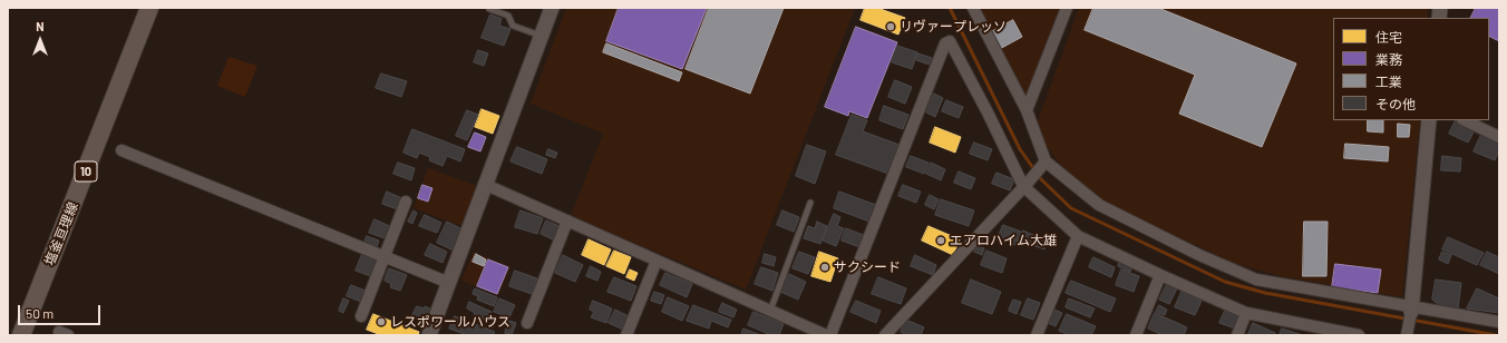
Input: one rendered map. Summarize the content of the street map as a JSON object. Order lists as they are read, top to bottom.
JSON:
{
  "streets": {
    "main road": ["10", "塩釜亘理線"]
  },
  "places": [
    "リヴァープレッソ",
    "エアロハイム大雄",
    "サクシード",
    "レスポワールハウス"
  ],
  "legend": [
    "住宅",
    "業務",
    "工業",
    "その他"
  ],
  "scale_bar": "50 m",
  "north": "top"
}
